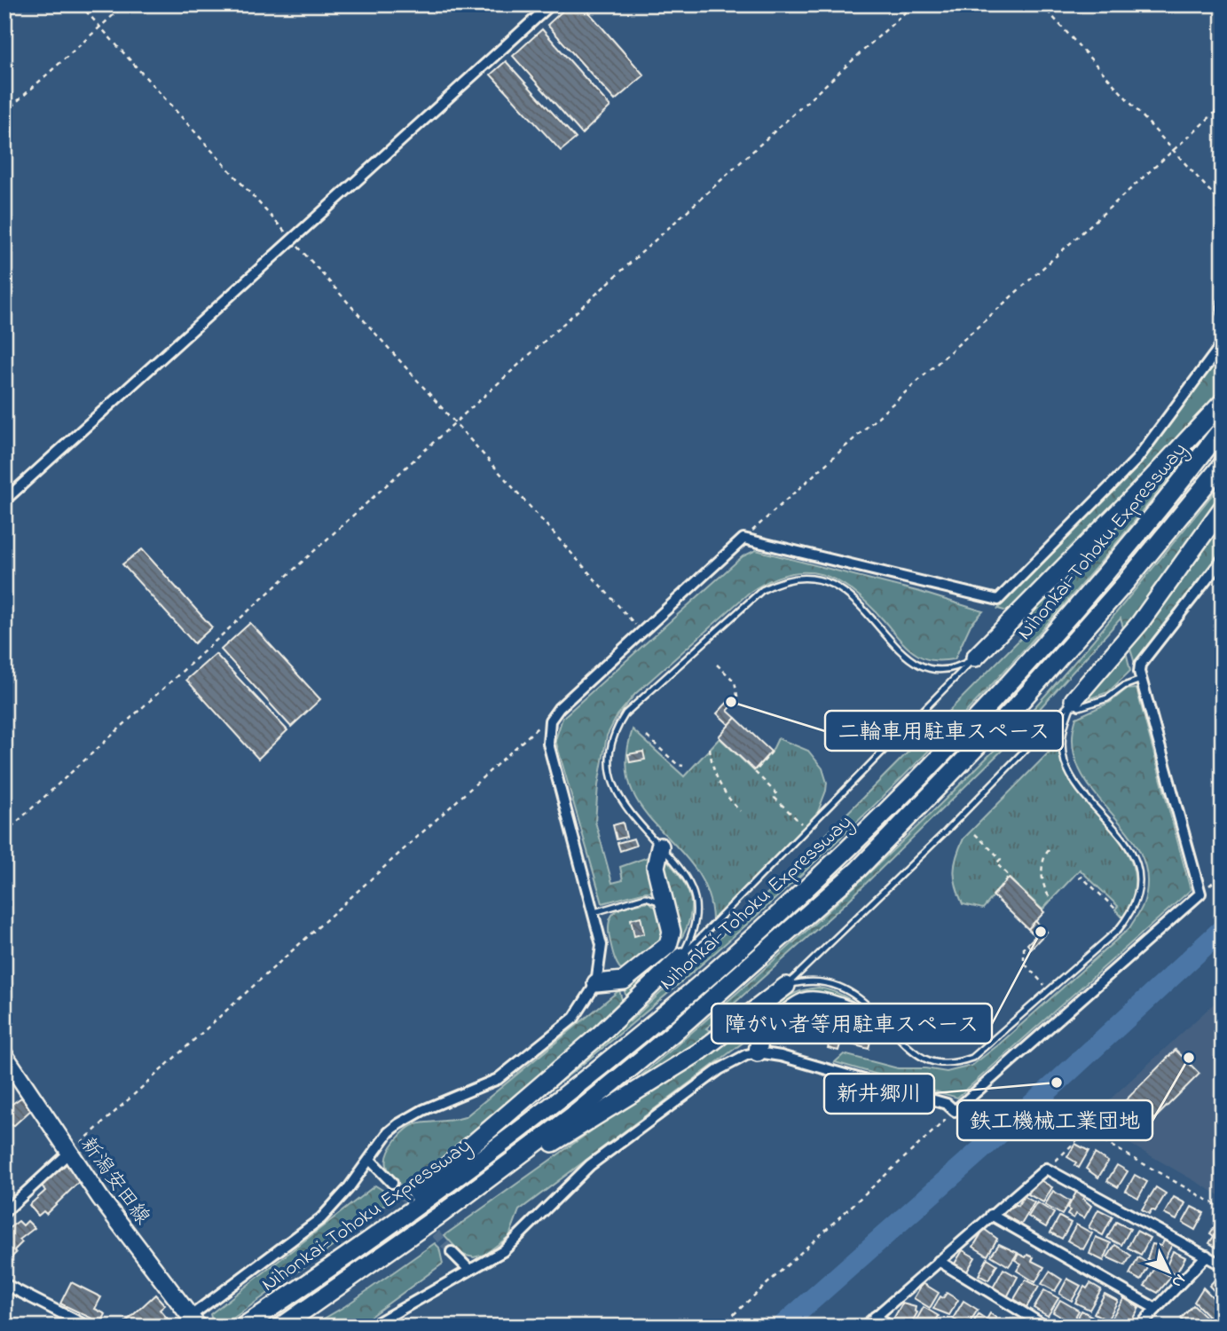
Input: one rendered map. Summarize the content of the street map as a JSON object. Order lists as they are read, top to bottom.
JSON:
{
  "streets": {
    "highway": ["Nihonkai-Tohoku Expressway"],
    "main road": ["新潟安田線"]
  },
  "places": [
    "二輪車用駐車スペース",
    "障がい者等用駐車スペース",
    "鉄工機械工業団地",
    "新井郷川"
  ],
  "north": "bottom right"
}
